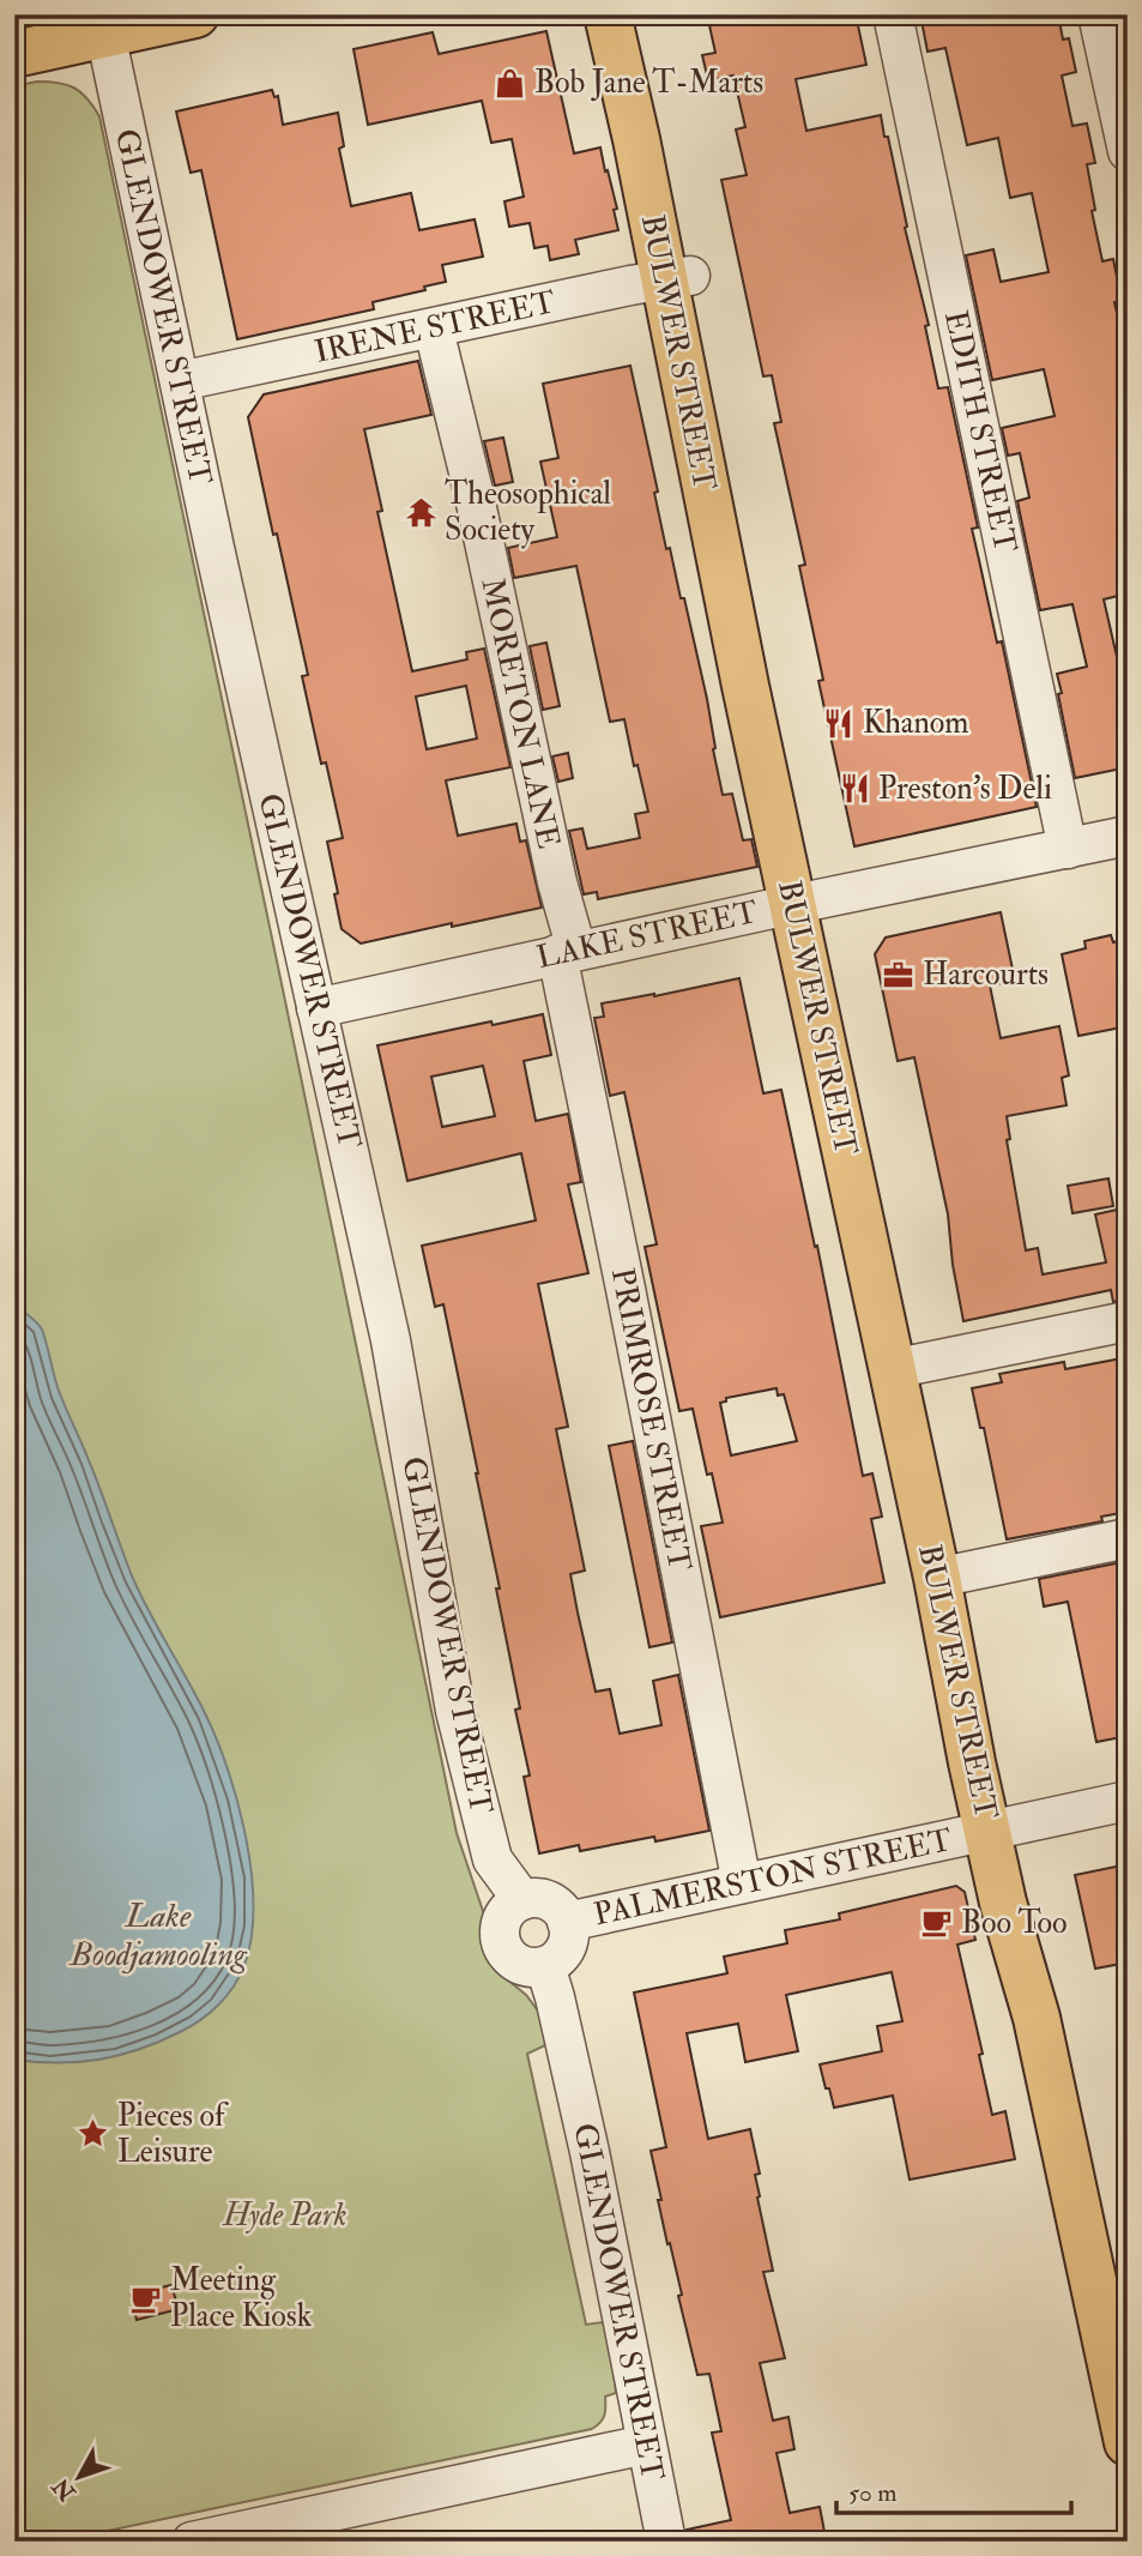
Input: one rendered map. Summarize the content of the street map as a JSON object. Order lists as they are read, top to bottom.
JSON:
{
  "streets": {
    "main road": ["BULWER STREET"],
    "street": [
      "GLENDOWER STREET",
      "IRENE STREET",
      "EDITH STREET",
      "MORETON LANE",
      "LAKE STREET",
      "PRIMROSE STREET",
      "PALMERSTON STREET"
    ]
  },
  "crossings": [
    ["GLENDOWER STREET", "IRENE STREET"],
    ["GLENDOWER STREET", "LAKE STREET"],
    ["GLENDOWER STREET", "PALMERSTON STREET"],
    ["IRENE STREET", "BULWER STREET"],
    ["IRENE STREET", "MORETON LANE"],
    ["BULWER STREET", "LAKE STREET"],
    ["BULWER STREET", "PALMERSTON STREET"],
    ["EDITH STREET", "LAKE STREET"],
    ["MORETON LANE", "LAKE STREET"],
    ["MORETON LANE", "PRIMROSE STREET"],
    ["LAKE STREET", "PRIMROSE STREET"],
    ["PRIMROSE STREET", "PALMERSTON STREET"]
  ],
  "water": ["Lake Boodjamooling"],
  "parks": ["Hyde Park"],
  "places": {
    "shop": ["Bob Jane T-Marts"],
    "temple": ["Theosophical Society"],
    "restaurant": ["Khanom", "Preston's Deli"],
    "office": ["Harcourts"],
    "cafe": ["Boo Too", "Meeting Place Kiosk"],
    "place": ["Pieces of Leisure"]
  },
  "scale_bar": "50 m",
  "north": "bottom left"
}
